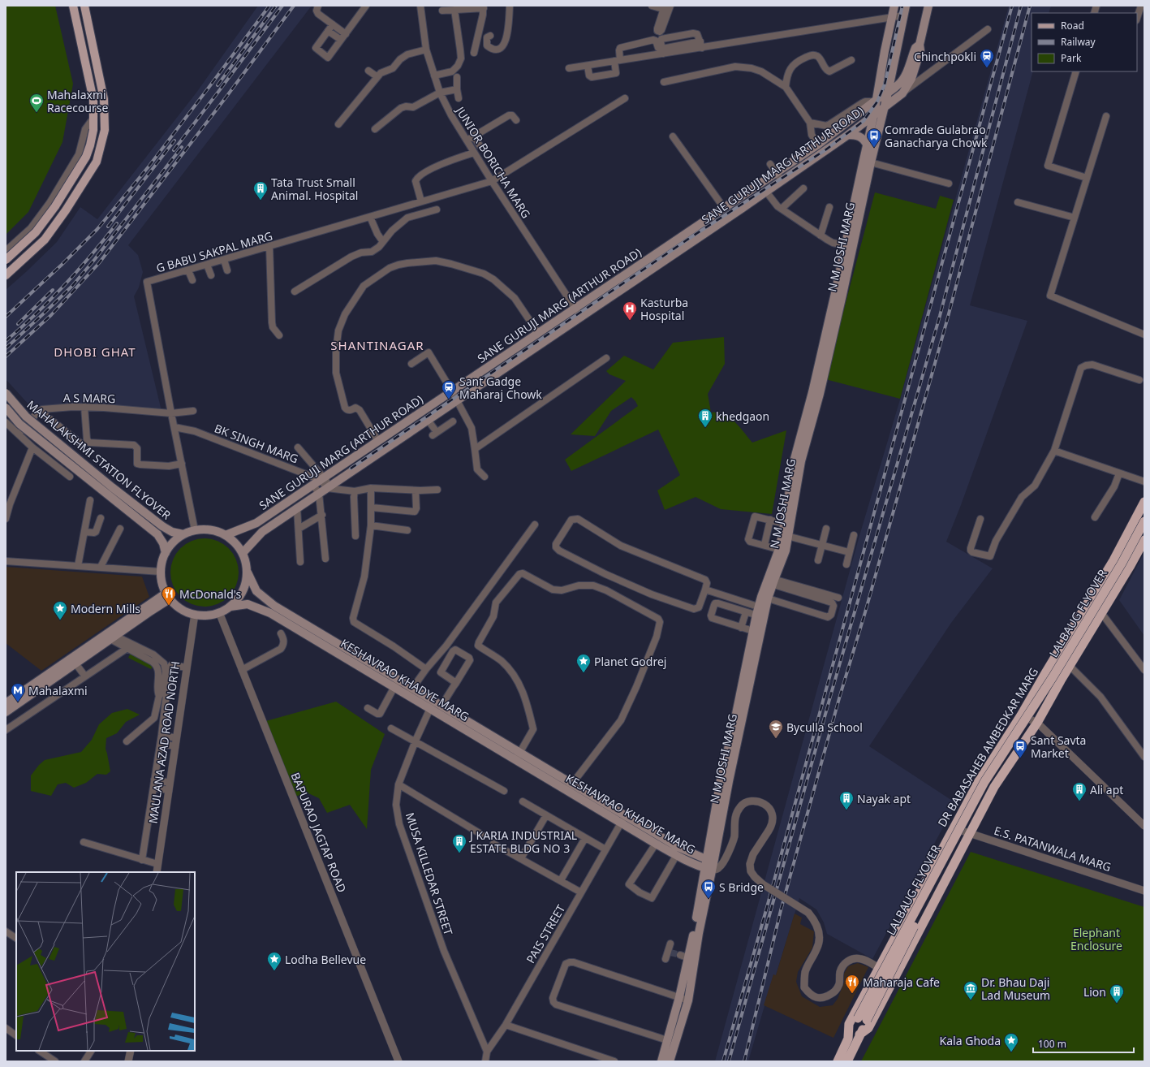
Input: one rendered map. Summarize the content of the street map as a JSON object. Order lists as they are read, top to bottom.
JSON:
{
  "streets": {
    "highway": ["LALBAUG FLYOVER", "DR BABASAHEB AMBEDKAR MARG"],
    "main road": [
      "SANE GURUJI MARG (ARTHUR ROAD)",
      "N M JOSHI MARG",
      "MAHALAKSHMI STATION FLYOVER",
      "KESHAVRAO KHADYE MARG"
    ],
    "street": [
      "JUNIOR BORICHA MARG",
      "G BABU SAKPAL MARG",
      "A S MARG",
      "BK SINGH MARG",
      "MAULANA AZAD ROAD NORTH",
      "BAPURAO JAGTAP ROAD",
      "E.S. PATANWALA MARG",
      "MUSA KILLEDAR STREET",
      "PAIS STREET"
    ]
  },
  "crossings": [
    ["JUNIOR BORICHA MARG", "SANE GURUJI MARG (ARTHUR ROAD)"],
    ["JUNIOR BORICHA MARG", "G BABU SAKPAL MARG"],
    ["SANE GURUJI MARG (ARTHUR ROAD)", "N M JOSHI MARG"],
    ["SANE GURUJI MARG (ARTHUR ROAD)", "G BABU SAKPAL MARG"],
    ["SANE GURUJI MARG (ARTHUR ROAD)", "BK SINGH MARG"],
    ["SANE GURUJI MARG (ARTHUR ROAD)", "MAHALAKSHMI STATION FLYOVER"],
    ["SANE GURUJI MARG (ARTHUR ROAD)", "KESHAVRAO KHADYE MARG"],
    ["SANE GURUJI MARG (ARTHUR ROAD)", "MAULANA AZAD ROAD NORTH"],
    ["SANE GURUJI MARG (ARTHUR ROAD)", "BAPURAO JAGTAP ROAD"],
    ["N M JOSHI MARG", "KESHAVRAO KHADYE MARG"],
    ["G BABU SAKPAL MARG", "A S MARG"],
    ["G BABU SAKPAL MARG", "BK SINGH MARG"],
    ["G BABU SAKPAL MARG", "MAHALAKSHMI STATION FLYOVER"],
    ["G BABU SAKPAL MARG", "KESHAVRAO KHADYE MARG"],
    ["G BABU SAKPAL MARG", "MAULANA AZAD ROAD NORTH"],
    ["G BABU SAKPAL MARG", "BAPURAO JAGTAP ROAD"],
    ["MAHALAKSHMI STATION FLYOVER", "KESHAVRAO KHADYE MARG"],
    ["MAHALAKSHMI STATION FLYOVER", "MAULANA AZAD ROAD NORTH"],
    ["MAHALAKSHMI STATION FLYOVER", "BAPURAO JAGTAP ROAD"],
    ["LALBAUG FLYOVER", "DR BABASAHEB AMBEDKAR MARG"],
    ["KESHAVRAO KHADYE MARG", "MAULANA AZAD ROAD NORTH"],
    ["KESHAVRAO KHADYE MARG", "BAPURAO JAGTAP ROAD"],
    ["KESHAVRAO KHADYE MARG", "MUSA KILLEDAR STREET"],
    ["KESHAVRAO KHADYE MARG", "PAIS STREET"],
    ["MAULANA AZAD ROAD NORTH", "BAPURAO JAGTAP ROAD"],
    ["DR BABASAHEB AMBEDKAR MARG", "E.S. PATANWALA MARG"],
    ["MUSA KILLEDAR STREET", "PAIS STREET"]
  ],
  "districts": ["SHANTINAGAR", "DHOBI GHAT"],
  "parks": ["Elephant Enclosure"],
  "places": {
    "station": ["Chinchpokli", "Sant Gadge Maharaj Chowk"],
    "sports": ["Mahalaxmi Racecourse"],
    "bus stop": ["Comrade Gulabrao Ganacharya Chowk", "Sant Savta Market", "S Bridge"],
    "building": [
      "Tata Trust Small Animal. Hospital",
      "khedgaon",
      "Ali apt",
      "Nayak apt",
      "J KARIA INDUSTRIAL ESTATE BLDG NO 3",
      "Lion"
    ],
    "hospital": ["Kasturba Hospital"],
    "restaurant": ["McDonald's", "Maharaja Cafe"],
    "place": [
      "Modern Mills",
      "Planet Godrej",
      "Lodha Bellevue",
      "Kala Ghoda"
    ],
    "metro station": ["Mahalaxmi"],
    "school or university": ["Byculla School"],
    "museum": ["Dr. Bhau Daji Lad Museum"]
  },
  "legend": ["Road", "Railway", "Park"],
  "scale_bar": "100 m"
}
